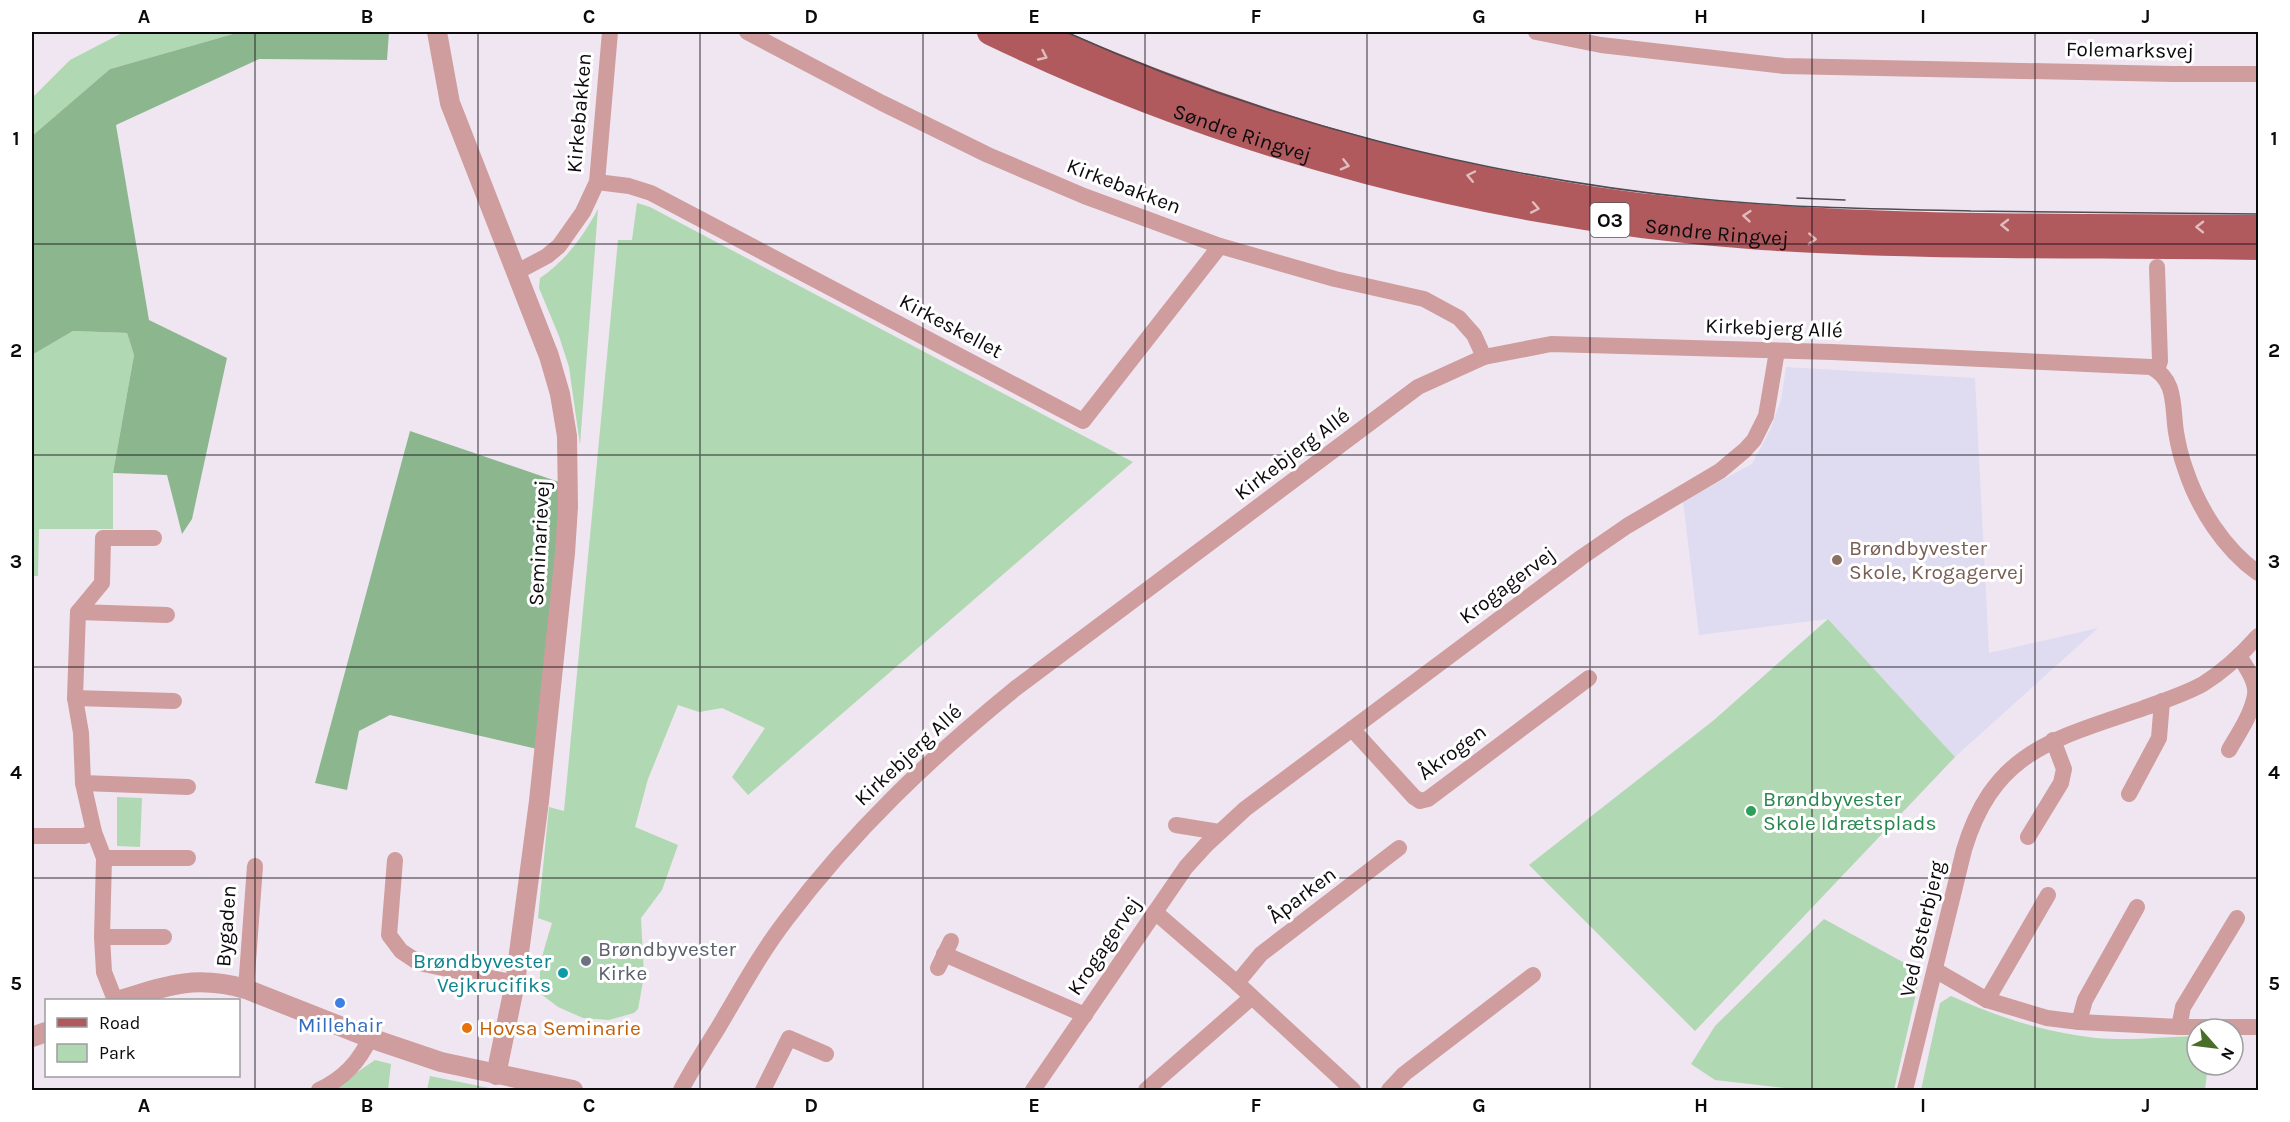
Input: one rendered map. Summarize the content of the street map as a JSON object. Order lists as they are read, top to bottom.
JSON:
{
  "streets": {
    "main road": ["Søndre Ringvej", "O3"],
    "street": [
      "Folemarksvej",
      "Kirkebakken",
      "Kirkeskellet",
      "Kirkebjerg Allé",
      "Seminarievej",
      "Krogagervej",
      "Åkrogen",
      "Åparken",
      "Bygaden",
      "Ved Østerbjerg"
    ]
  },
  "crossings": [
    ["Kirkebakken", "Kirkeskellet"],
    ["Kirkebakken", "Kirkebjerg Allé"],
    ["Kirkebakken", "Seminarievej"],
    ["Kirkebjerg Allé", "Krogagervej"],
    ["Seminarievej", "Bygaden"],
    ["Krogagervej", "Åkrogen"]
  ],
  "places": [
    "Brøndbyvester Skole, Krogagervej",
    "Brøndbyvester Skole Idrætsplads",
    "Brøndbyvester Kirke",
    "Brøndbyvester Vejkrucifiks",
    "Millehair",
    "Hovsa Seminarie"
  ],
  "legend": ["Road", "Park"],
  "north": "bottom right",
  "grid": {
    "columns": [
      "A",
      "B",
      "C",
      "D",
      "E",
      "F",
      "G",
      "H",
      "I",
      "J"
    ],
    "rows": [
      "1",
      "2",
      "3",
      "4",
      "5"
    ]
  }
}
